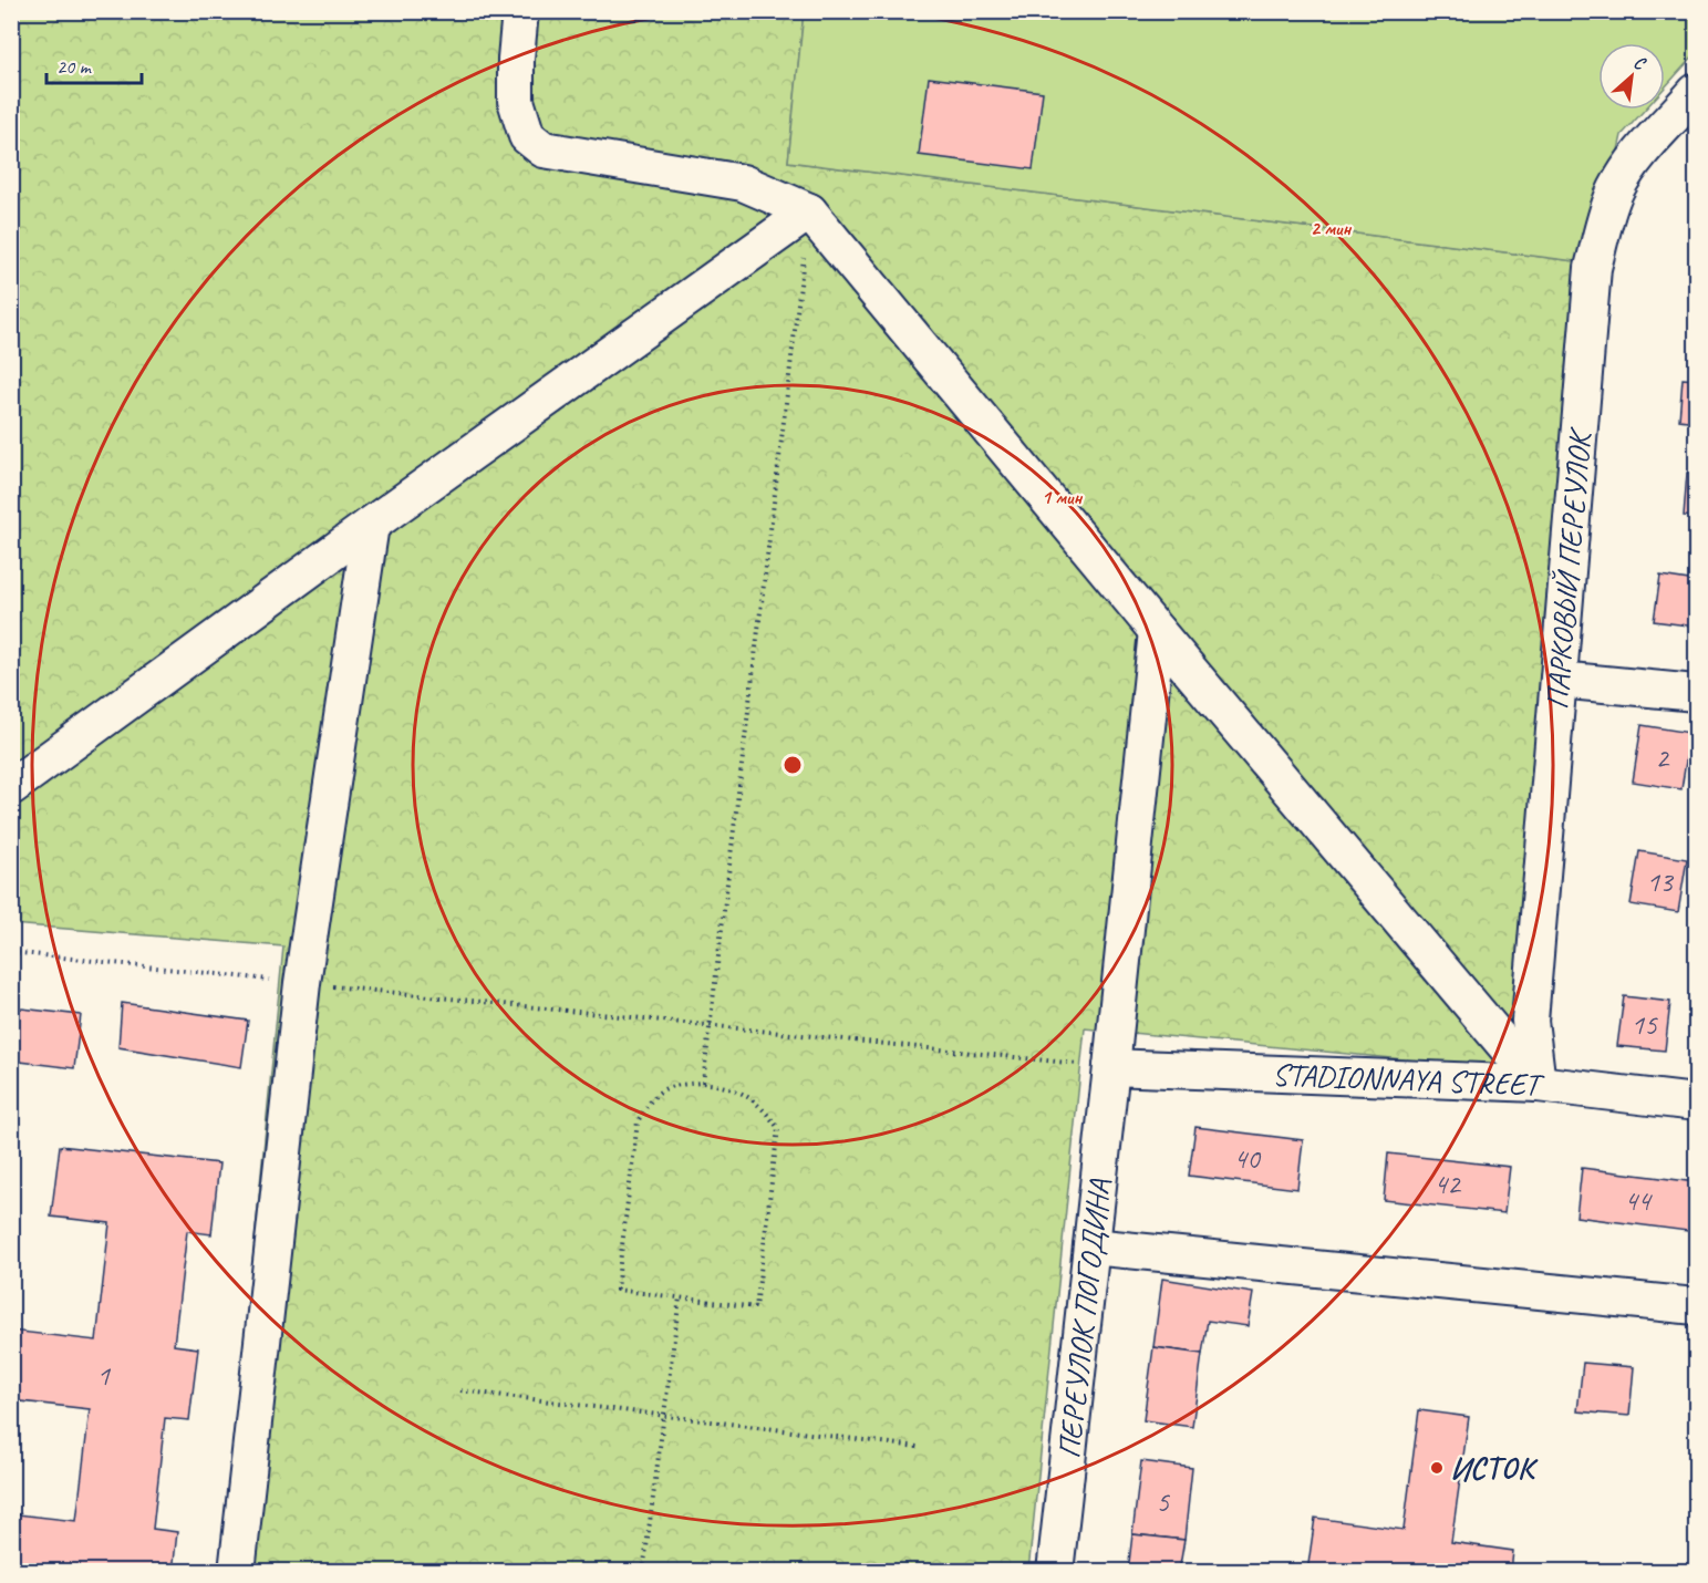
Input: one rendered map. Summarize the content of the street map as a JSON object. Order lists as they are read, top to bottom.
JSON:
{
  "streets": {
    "street": ["ПАРКОВЫЙ ПЕРЕУЛОК", "STADIONNAYA STREET", "ПЕРЕУЛОК ПОГОДИНА"]
  },
  "crossings": [
    ["ПАРКОВЫЙ ПЕРЕУЛОК", "STADIONNAYA STREET"],
    ["STADIONNAYA STREET", "ПЕРЕУЛОК ПОГОДИНА"]
  ],
  "places": ["ИСТОК"],
  "house_numbers": [
    "2",
    "13",
    "15",
    "40",
    "42",
    "44",
    "1",
    "5"
  ],
  "scale_bar": "20 m",
  "north": "top right",
  "rings": ["2 мин", "1 мин"]
}
